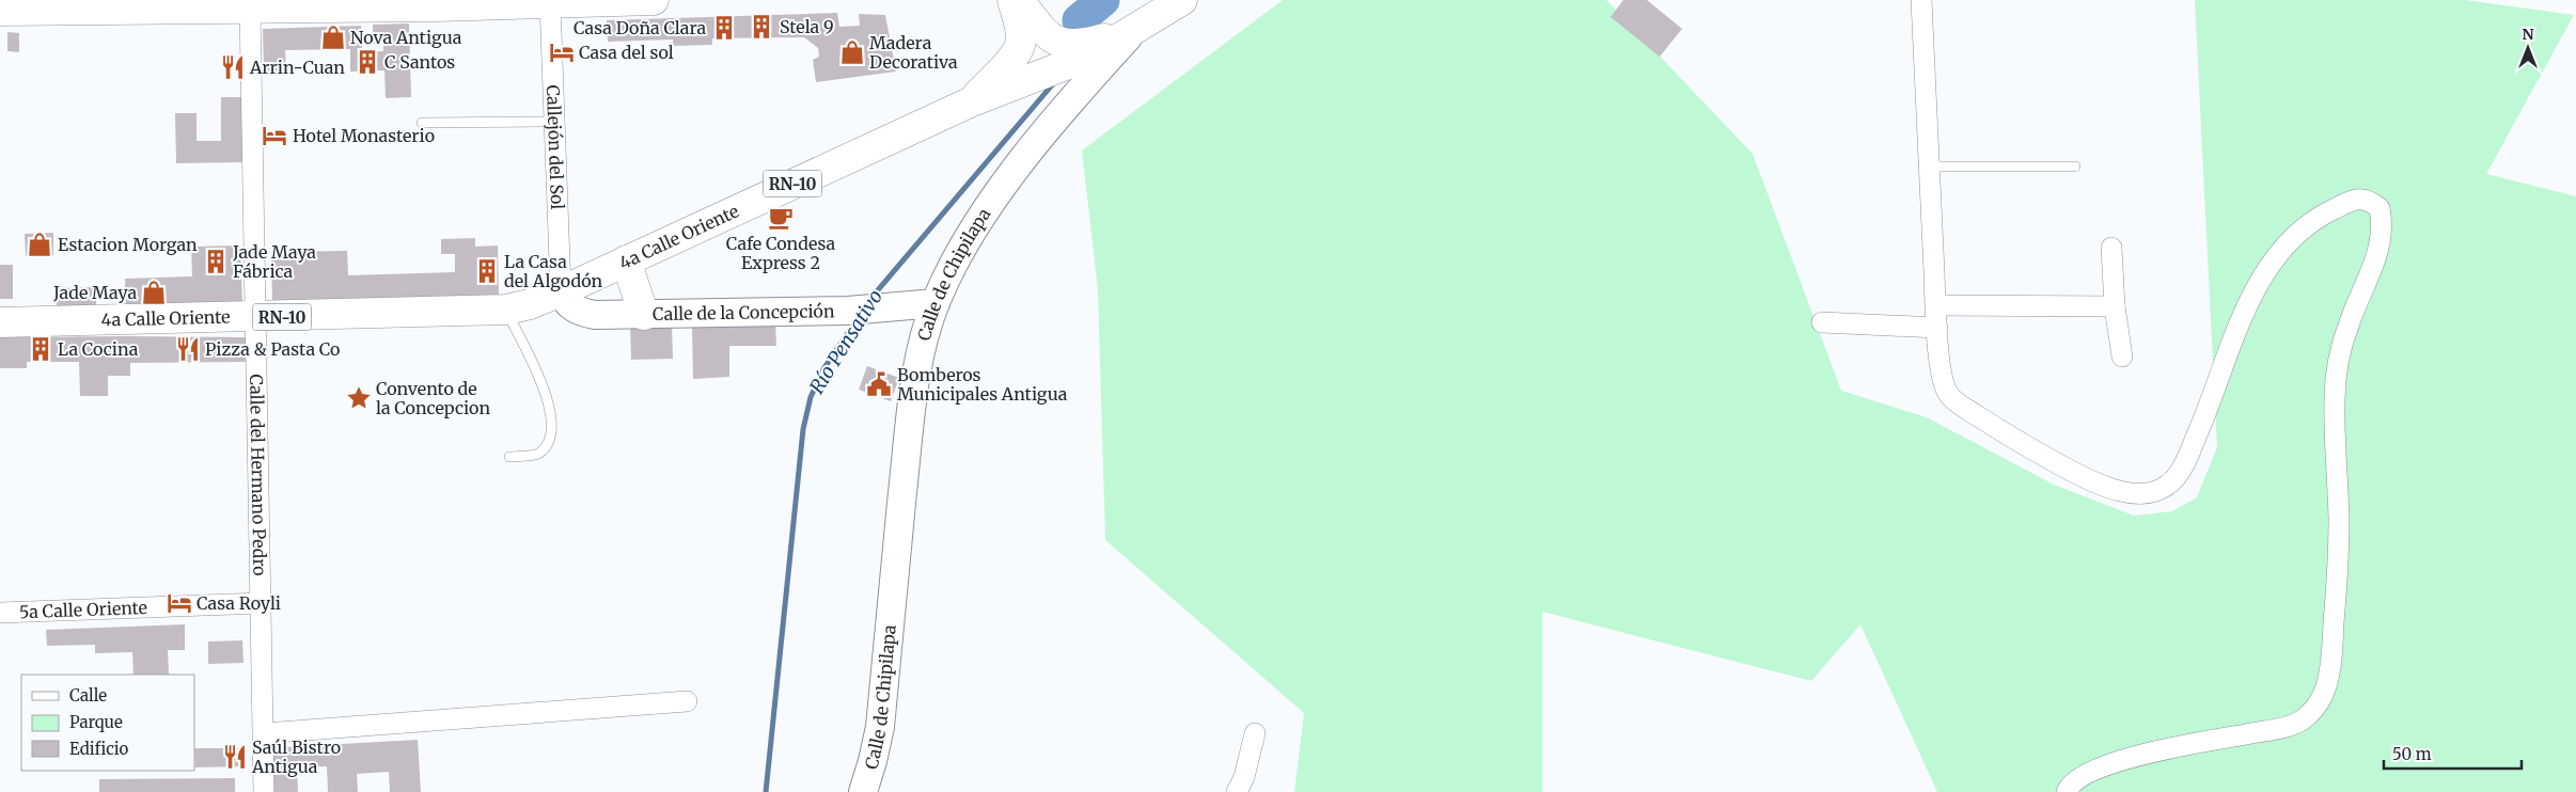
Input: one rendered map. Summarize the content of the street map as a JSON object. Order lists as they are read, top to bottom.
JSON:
{
  "streets": {
    "main road": [
      "RN-10",
      "4a Calle Oriente",
      "Calle de Chipilapa",
      "Calle de la Concepción"
    ],
    "street": ["Callejón del Sol", "Calle del Hermano Pedro", "5a Calle Oriente"]
  },
  "crossings": [
    ["Callejón del Sol", "4a Calle Oriente"],
    ["Callejón del Sol", "Calle de la Concepción"],
    ["RN-10", "4a Calle Oriente"],
    ["RN-10", "Calle de Chipilapa"],
    ["4a Calle Oriente", "Calle de la Concepción"],
    ["4a Calle Oriente", "Calle del Hermano Pedro"],
    ["Calle de Chipilapa", "Calle de la Concepción"],
    ["Calle del Hermano Pedro", "5a Calle Oriente"]
  ],
  "water": ["Río Pensativo"],
  "places": {
    "building": [
      "Stela 9",
      "Casa Doña Clara",
      "C Santos",
      "Jade Maya Fábrica",
      "La Casa del Algodón",
      "La Cocina"
    ],
    "shop": [
      "Nova Antigua",
      "Madera Decorativa",
      "Estacion Morgan",
      "Jade Maya"
    ],
    "hotel": ["Casa del sol", "Hotel Monasterio", "Casa Royli"],
    "restaurant": ["Arrin-Cuan", "Pizza & Pasta Co", "Saúl Bistro Antigua"],
    "cafe": ["Cafe Condesa Express 2"],
    "public building": ["Bomberos Municipales Antigua"],
    "place": ["Convento de la Concepcion"]
  },
  "legend": ["Calle", "Parque", "Edificio"],
  "scale_bar": "50 m",
  "north": "top"
}
